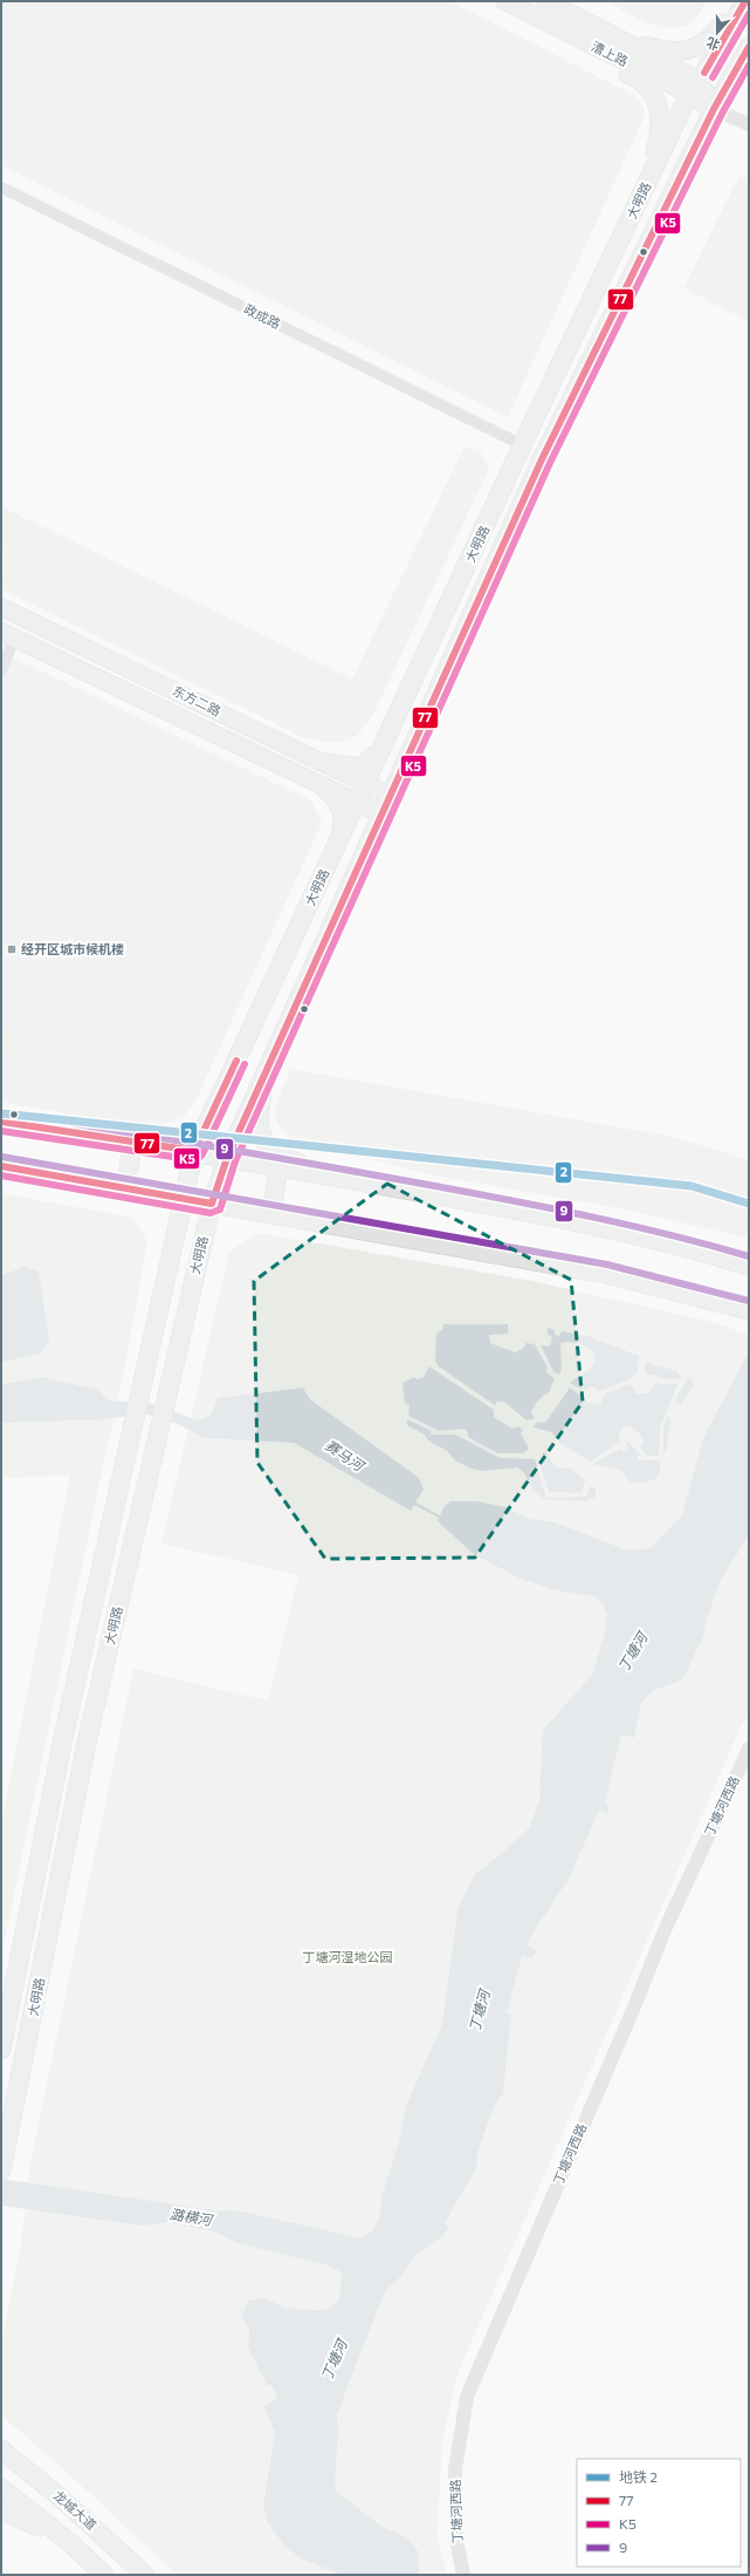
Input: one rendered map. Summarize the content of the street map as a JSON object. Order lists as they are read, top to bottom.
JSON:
{
  "streets": {
    "main road": [
      "漕上路",
      "大明路",
      "东方二路",
      "龙城大道"
    ],
    "street": ["政成路", "丁塘河西路"]
  },
  "crossings": [
    ["漕上路", "大明路"],
    ["大明路", "政成路"],
    ["大明路", "东方二路"]
  ],
  "water": ["赛马河", "丁塘河", "潞横河"],
  "parks": ["丁塘河湿地公园"],
  "places": {
    "transit": ["经开区城市候机楼"]
  },
  "lines": [
    "transit line 77",
    "transit line K5",
    "transit line 9",
    "metro line 2"
  ],
  "legend": [
    "地铁 2",
    "77",
    "K5",
    "9"
  ],
  "north": "bottom"
}
